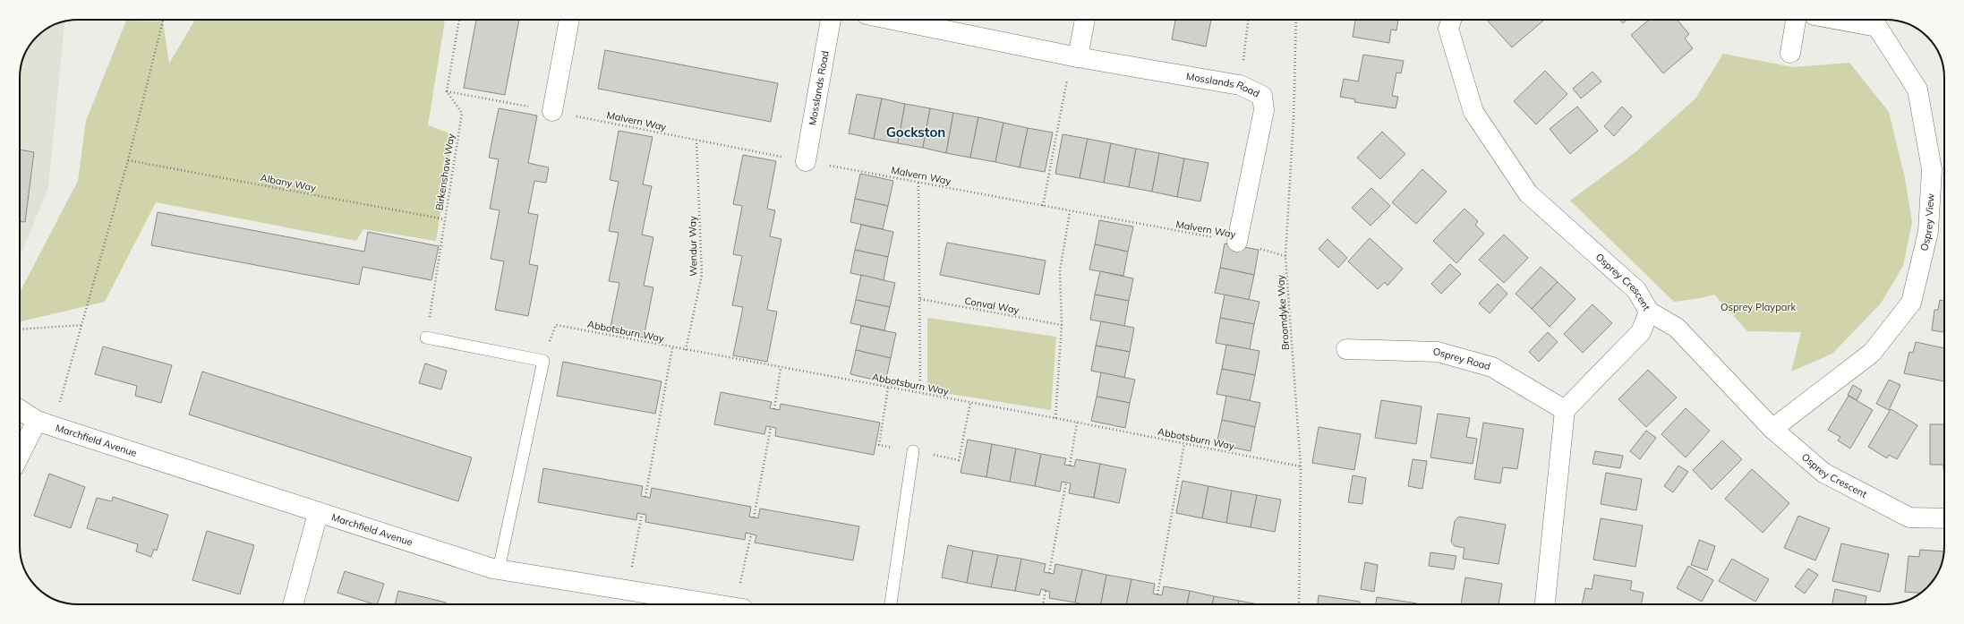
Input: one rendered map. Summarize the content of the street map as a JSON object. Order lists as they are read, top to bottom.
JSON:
{
  "streets": {
    "street": [
      "Mosslands Road",
      "Osprey View",
      "Osprey Crescent",
      "Osprey Road",
      "Marchfield Avenue"
    ],
    "path": [
      "Malvern Way",
      "Birkenshaw Way",
      "Albany Way",
      "Wendur Way",
      "Conval Way",
      "Broomdyke Way",
      "Abbotsburn Way"
    ]
  },
  "crossings": [
    ["Mosslands Road", "Malvern Way"],
    ["Malvern Way", "Birkenshaw Way"],
    ["Malvern Way", "Wendur Way"],
    ["Malvern Way", "Broomdyke Way"],
    ["Birkenshaw Way", "Albany Way"],
    ["Osprey View", "Osprey Crescent"],
    ["Wendur Way", "Abbotsburn Way"],
    ["Broomdyke Way", "Abbotsburn Way"]
  ],
  "districts": ["Gockston"],
  "parks": ["Osprey Playpark"]
}
